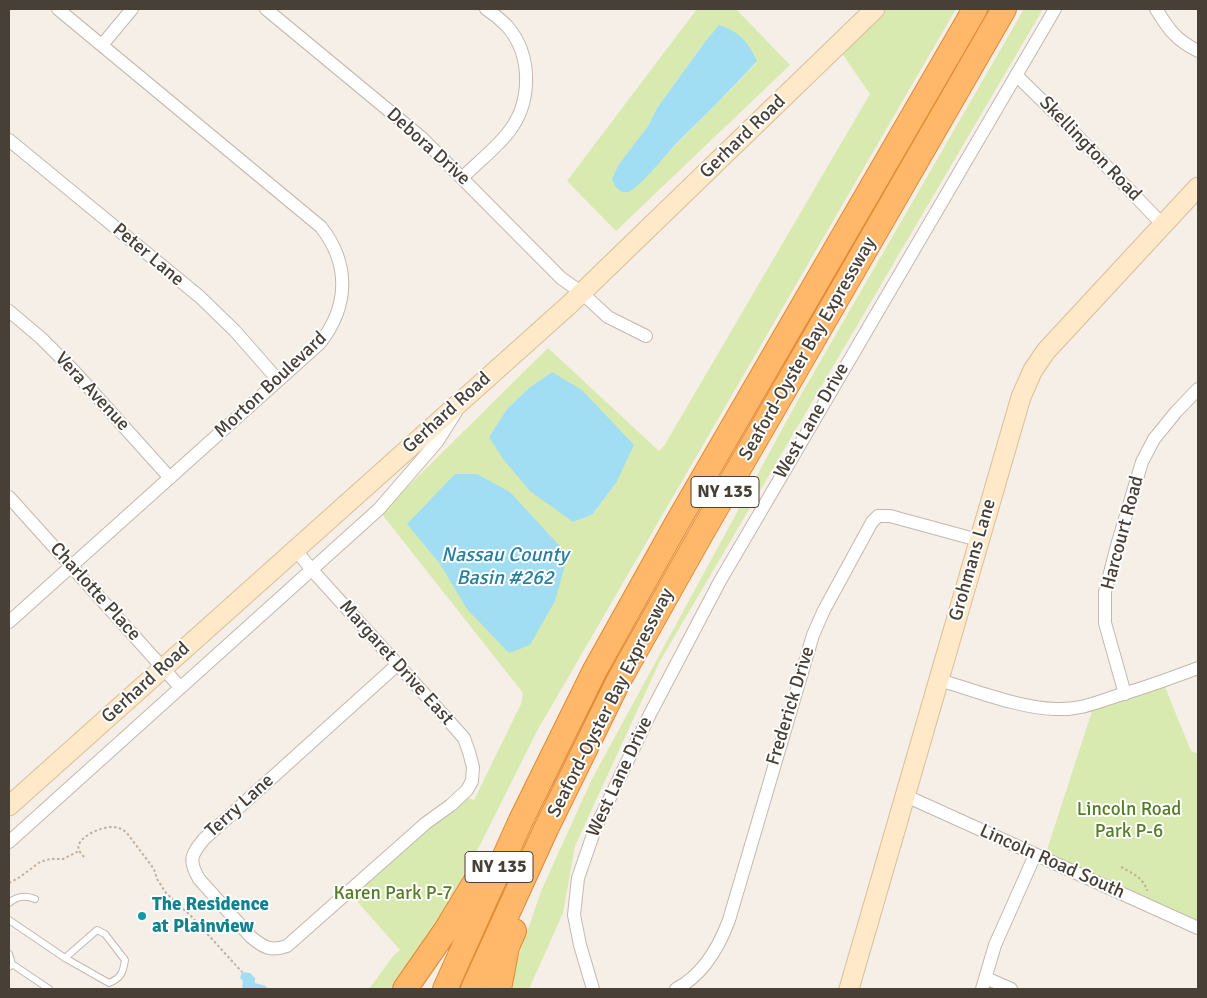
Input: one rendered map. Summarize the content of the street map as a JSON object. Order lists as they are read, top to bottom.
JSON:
{
  "streets": {
    "highway": ["Seaford-Oyster Bay Expressway", "NY 135"],
    "street": [
      "Gerhard Road",
      "Debora Drive",
      "Skellington Road",
      "Peter Lane",
      "Morton Boulevard",
      "Vera Avenue",
      "West Lane Drive",
      "Harcourt Road",
      "Grohmans Lane",
      "Charlotte Place",
      "Margaret Drive East",
      "Frederick Drive",
      "Terry Lane",
      "Lincoln Road South"
    ]
  },
  "crossings": [
    ["Gerhard Road", "Debora Drive"],
    ["Gerhard Road", "Charlotte Place"],
    ["Gerhard Road", "Margaret Drive East"],
    ["Skellington Road", "West Lane Drive"],
    ["Skellington Road", "Grohmans Lane"],
    ["Peter Lane", "Morton Boulevard"],
    ["Morton Boulevard", "Vera Avenue"],
    ["Morton Boulevard", "Charlotte Place"],
    ["Grohmans Lane", "Frederick Drive"],
    ["Grohmans Lane", "Lincoln Road South"],
    ["Margaret Drive East", "Terry Lane"]
  ],
  "water": ["Nassau County Basin #262"],
  "parks": ["Lincoln Road Park P-6", "Karen Park P-7"],
  "places": ["The Residence at Plainview"]
}
